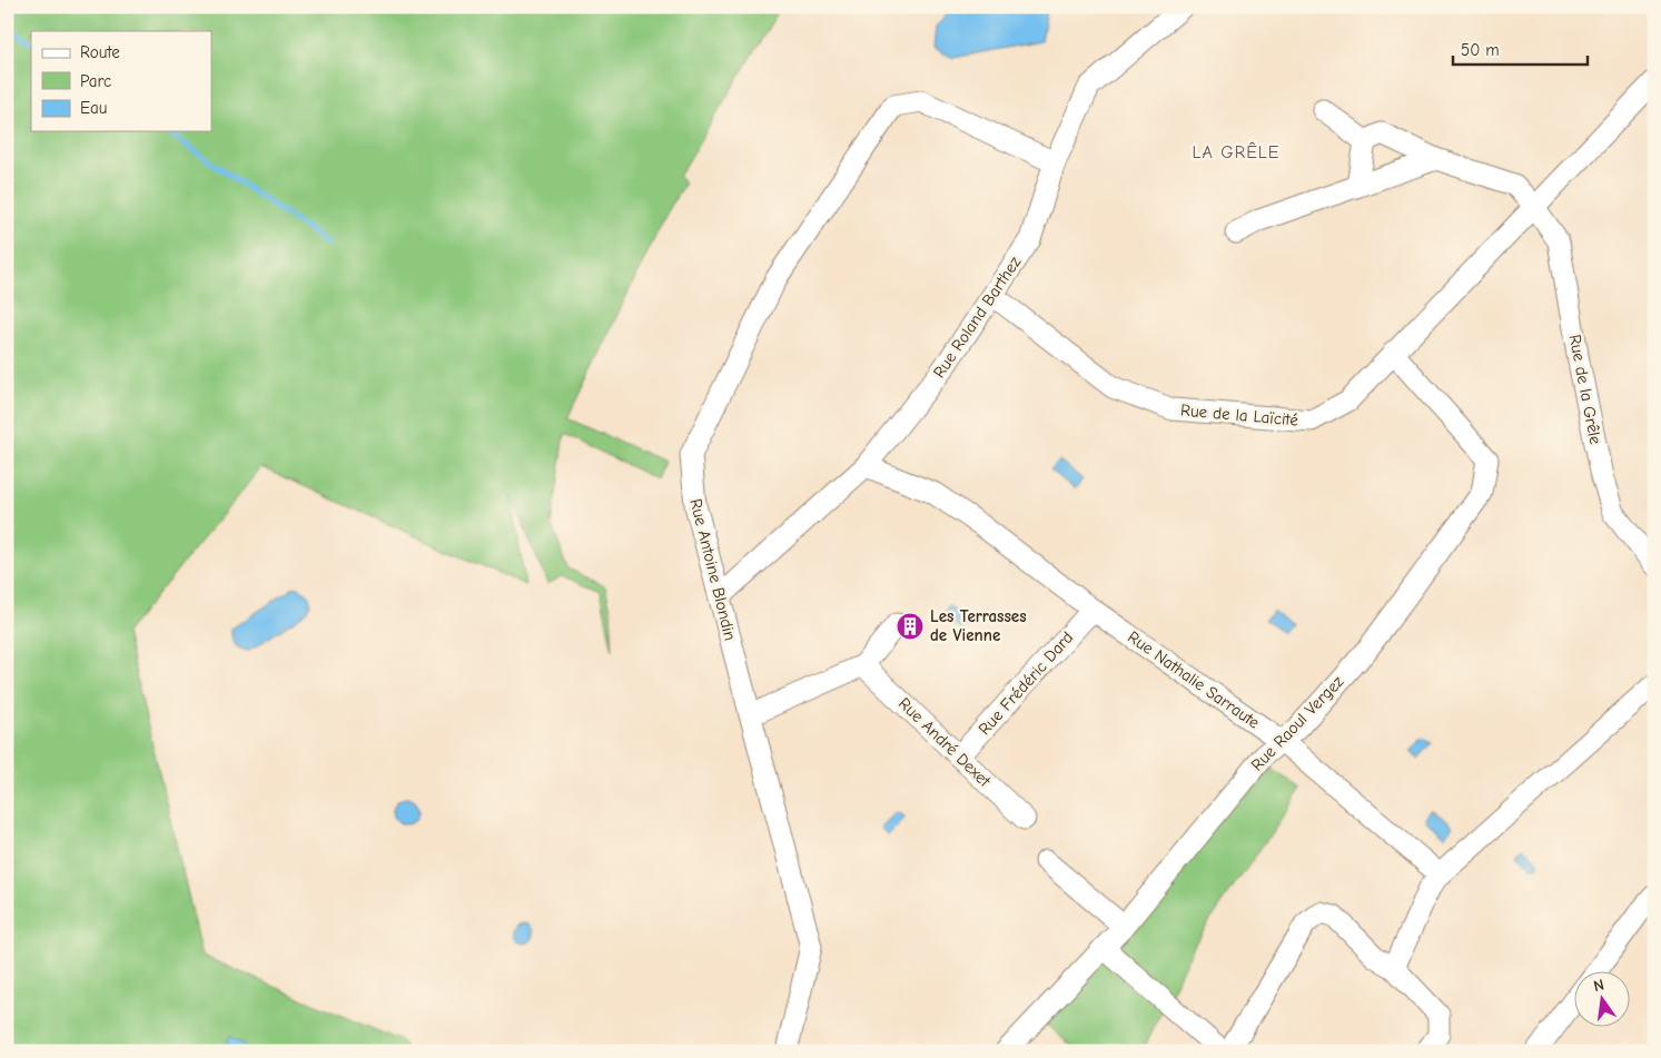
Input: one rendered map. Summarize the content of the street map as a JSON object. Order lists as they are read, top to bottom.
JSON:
{
  "streets": {
    "street": [
      "Rue Roland Barthez",
      "Rue de la Grêle",
      "Rue de la Laïcité",
      "Rue Antoine Blondin",
      "Rue Nathalie Sarraute",
      "Rue Frédéric Dard",
      "Rue Raoul Vergez",
      "Rue André Dexet"
    ]
  },
  "crossings": [
    ["Rue Roland Barthez", "Rue de la Laïcité"],
    ["Rue Roland Barthez", "Rue Antoine Blondin"],
    ["Rue Roland Barthez", "Rue Nathalie Sarraute"],
    ["Rue de la Grêle", "Rue de la Laïcité"],
    ["Rue de la Laïcité", "Rue Raoul Vergez"],
    ["Rue Nathalie Sarraute", "Rue Frédéric Dard"],
    ["Rue Nathalie Sarraute", "Rue Raoul Vergez"],
    ["Rue Frédéric Dard", "Rue André Dexet"]
  ],
  "districts": ["LA GRÊLE"],
  "places": {
    "building": ["Les Terrasses de Vienne"]
  },
  "legend": ["Route", "Parc", "Eau"],
  "scale_bar": "50 m",
  "north": "top"
}
